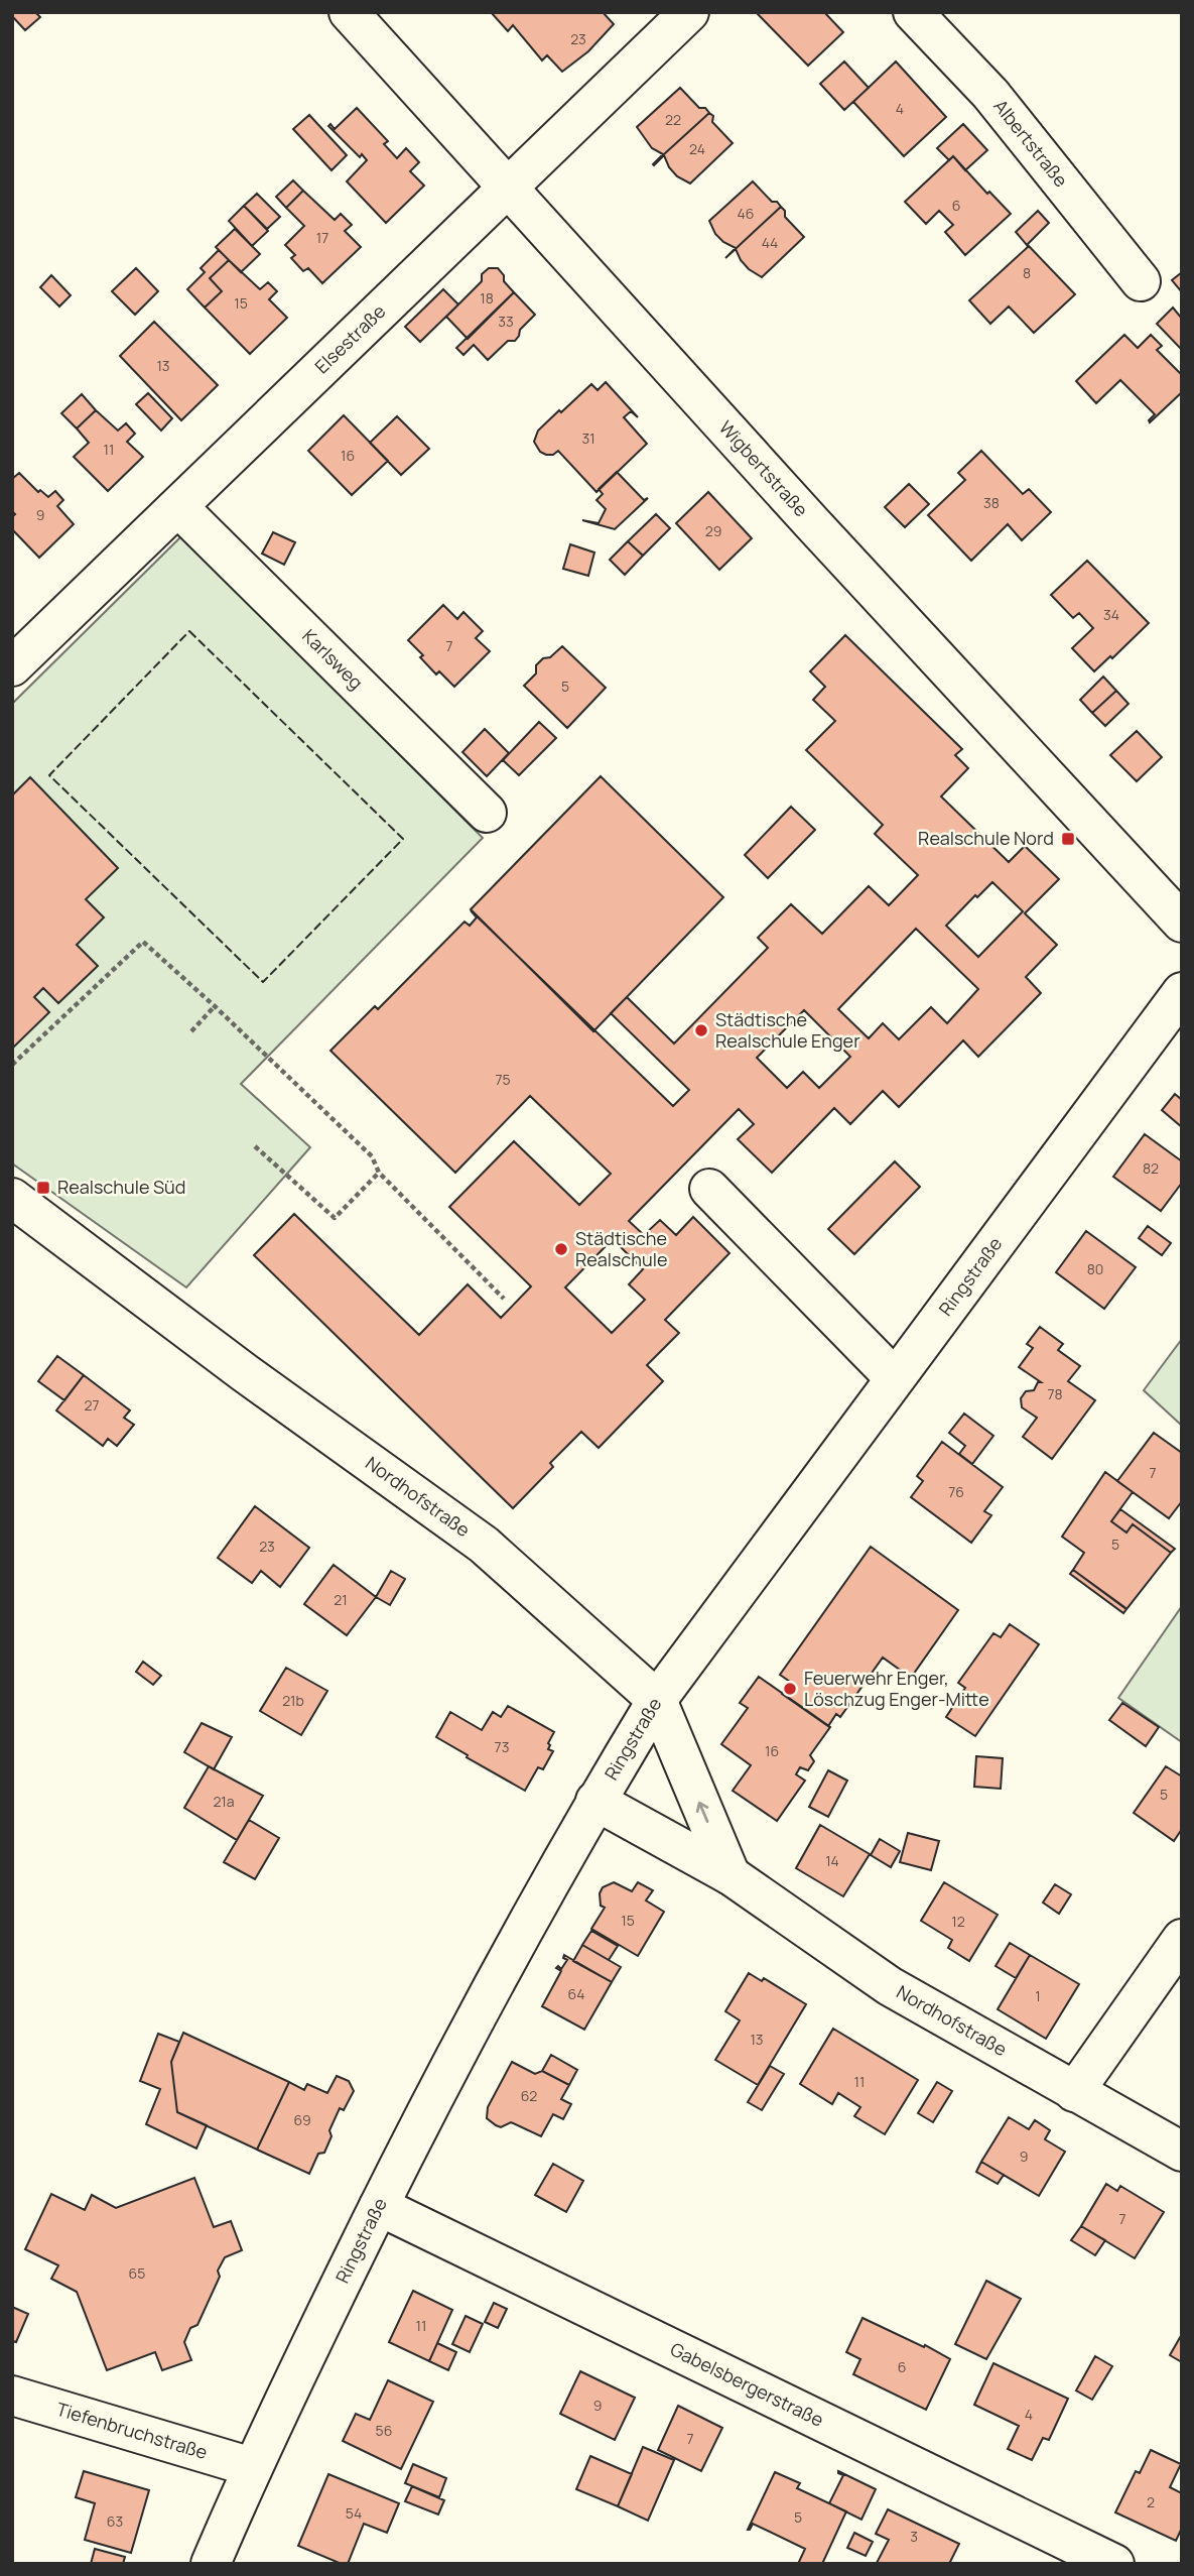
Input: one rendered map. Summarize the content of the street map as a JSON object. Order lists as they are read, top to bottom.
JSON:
{
  "streets": {
    "street": [
      "Albertstraße",
      "Elsestraße",
      "Wigbertstraße",
      "Karlsweg",
      "Ringstraße",
      "Nordhofstraße",
      "Gabelsbergerstraße",
      "Tiefenbruchstraße"
    ]
  },
  "crossings": [
    ["Elsestraße", "Wigbertstraße"],
    ["Elsestraße", "Karlsweg"],
    ["Ringstraße", "Nordhofstraße"],
    ["Ringstraße", "Gabelsbergerstraße"],
    ["Ringstraße", "Tiefenbruchstraße"]
  ],
  "places": {
    "transit": ["Realschule Nord", "Realschule Süd"],
    "other": ["Städtische Realschule Enger", "Städtische Realschule", "Feuerwehr Enger, Löschzug Enger-Mitte"]
  },
  "house_numbers": [
    "23",
    "4",
    "22",
    "24",
    "6",
    "46",
    "17",
    "44",
    "8",
    "18",
    "15",
    "33",
    "13",
    "31",
    "11",
    "16",
    "38",
    "9",
    "29",
    "34",
    "7",
    "5",
    "75",
    "82",
    "80",
    "78",
    "27",
    "7",
    "76",
    "5",
    "23",
    "21",
    "21b",
    "73",
    "16",
    "5",
    "21a",
    "14",
    "15",
    "12",
    "64",
    "1",
    "13",
    "11",
    "62",
    "69",
    "9",
    "7",
    "65",
    "11",
    "6",
    "9",
    "4",
    "56",
    "7",
    "2",
    "54",
    "5",
    "63",
    "3"
  ]
}
